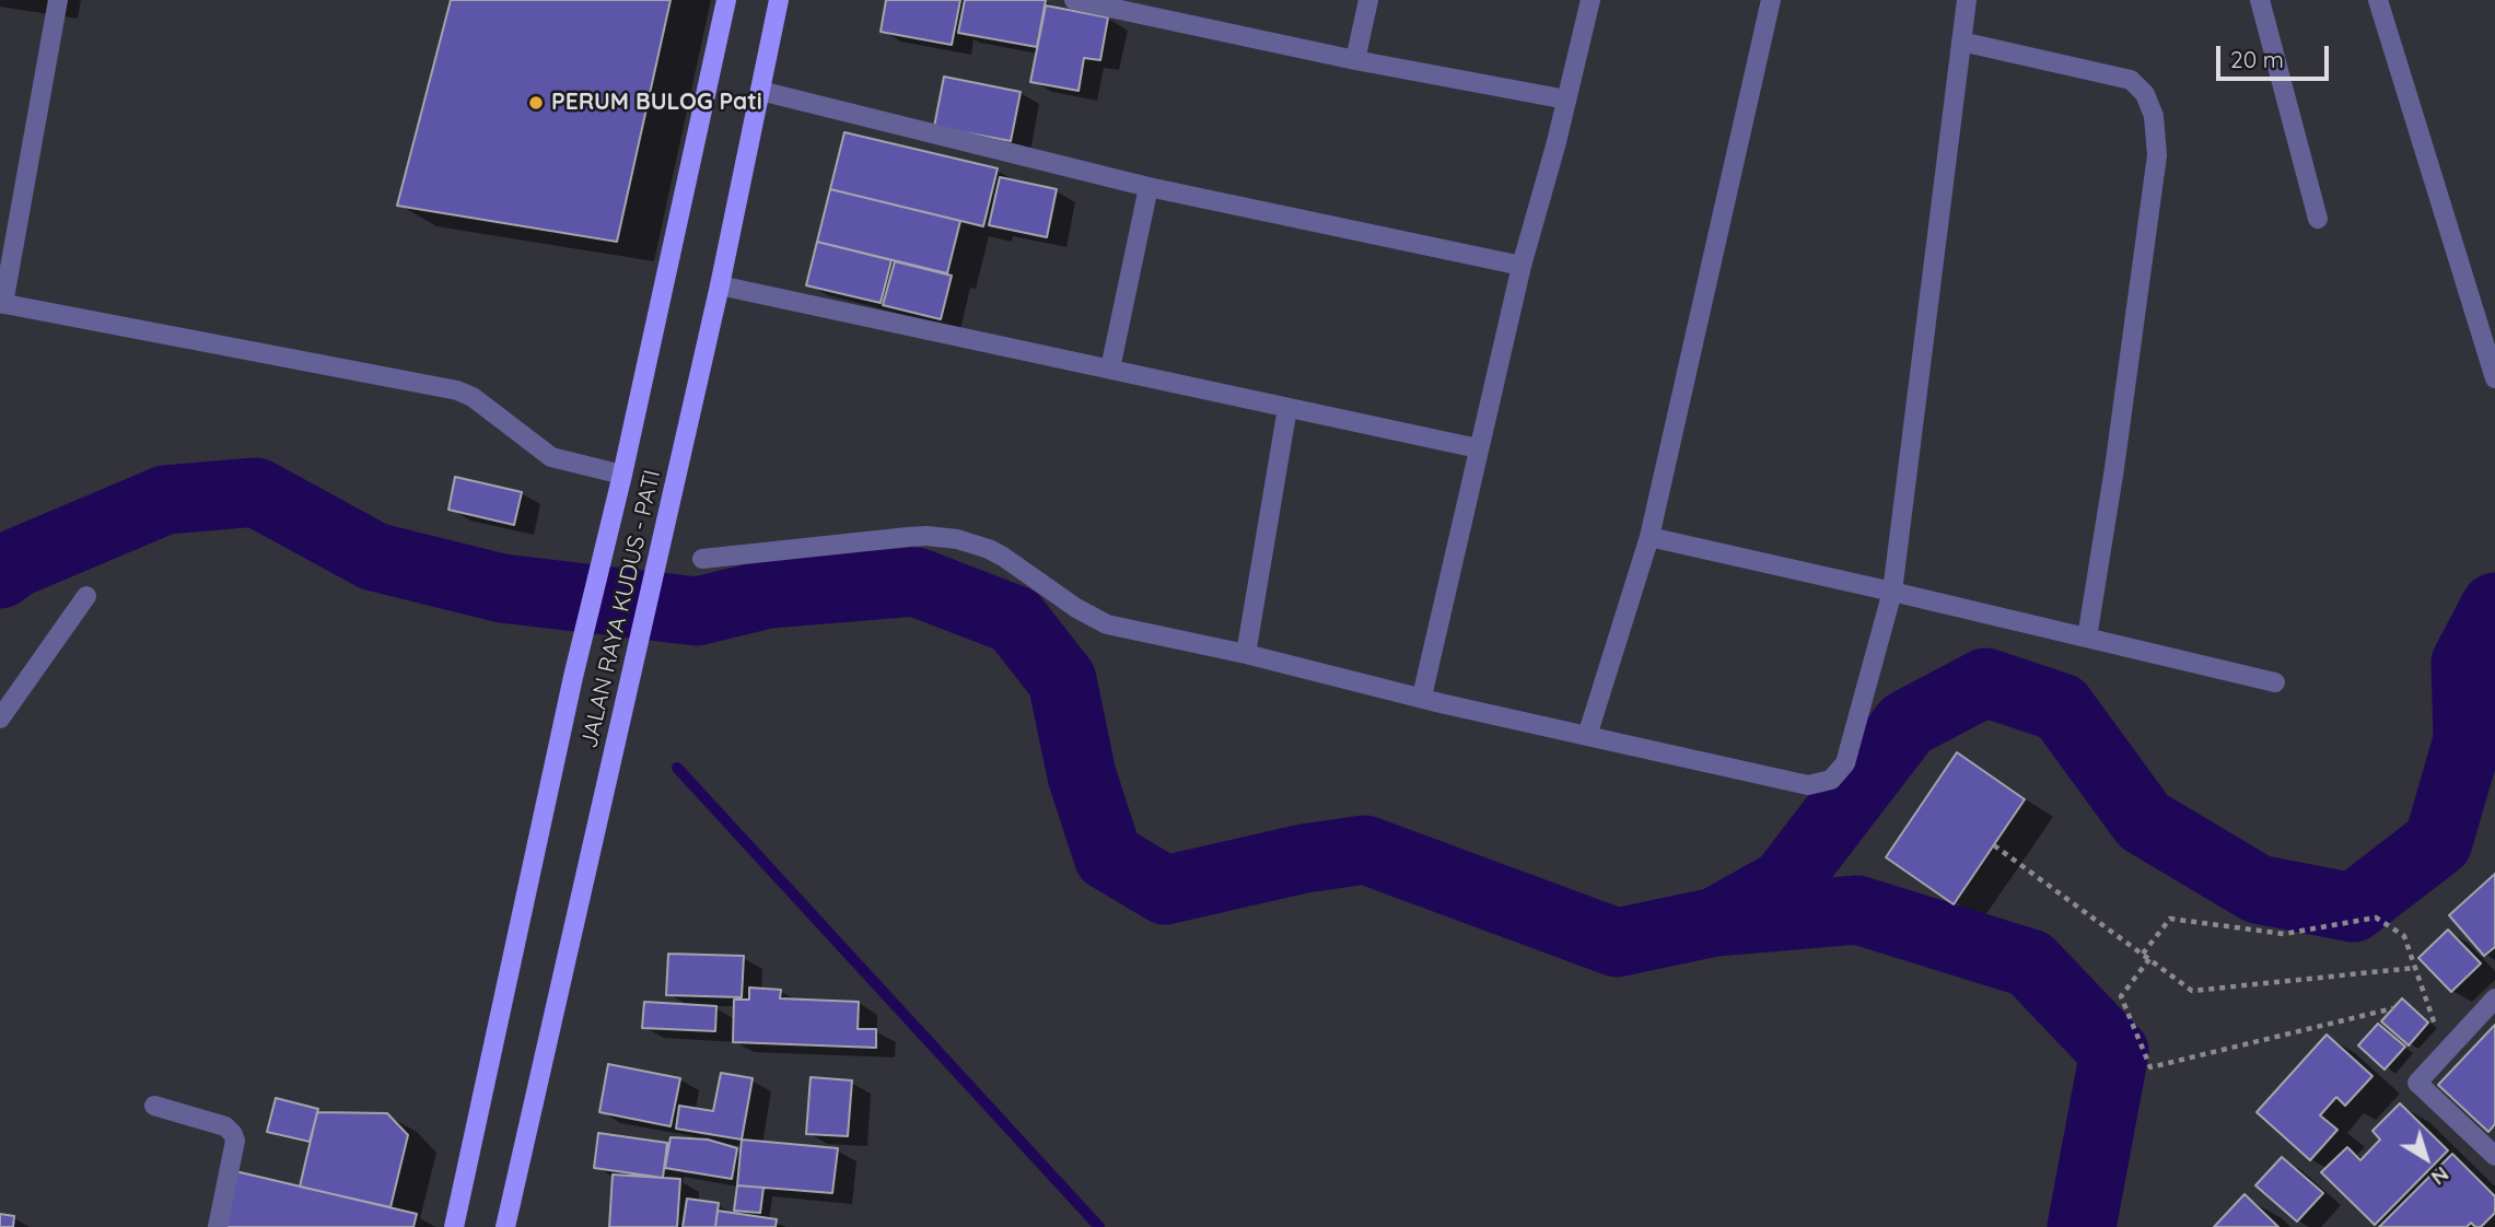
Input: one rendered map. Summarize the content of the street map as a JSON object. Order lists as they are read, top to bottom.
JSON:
{
  "streets": {
    "main road": ["JALAN RAYA KUDUS - PATI"]
  },
  "places": ["PERUM BULOG Pati"],
  "scale_bar": "20 m",
  "north": "bottom right"
}
